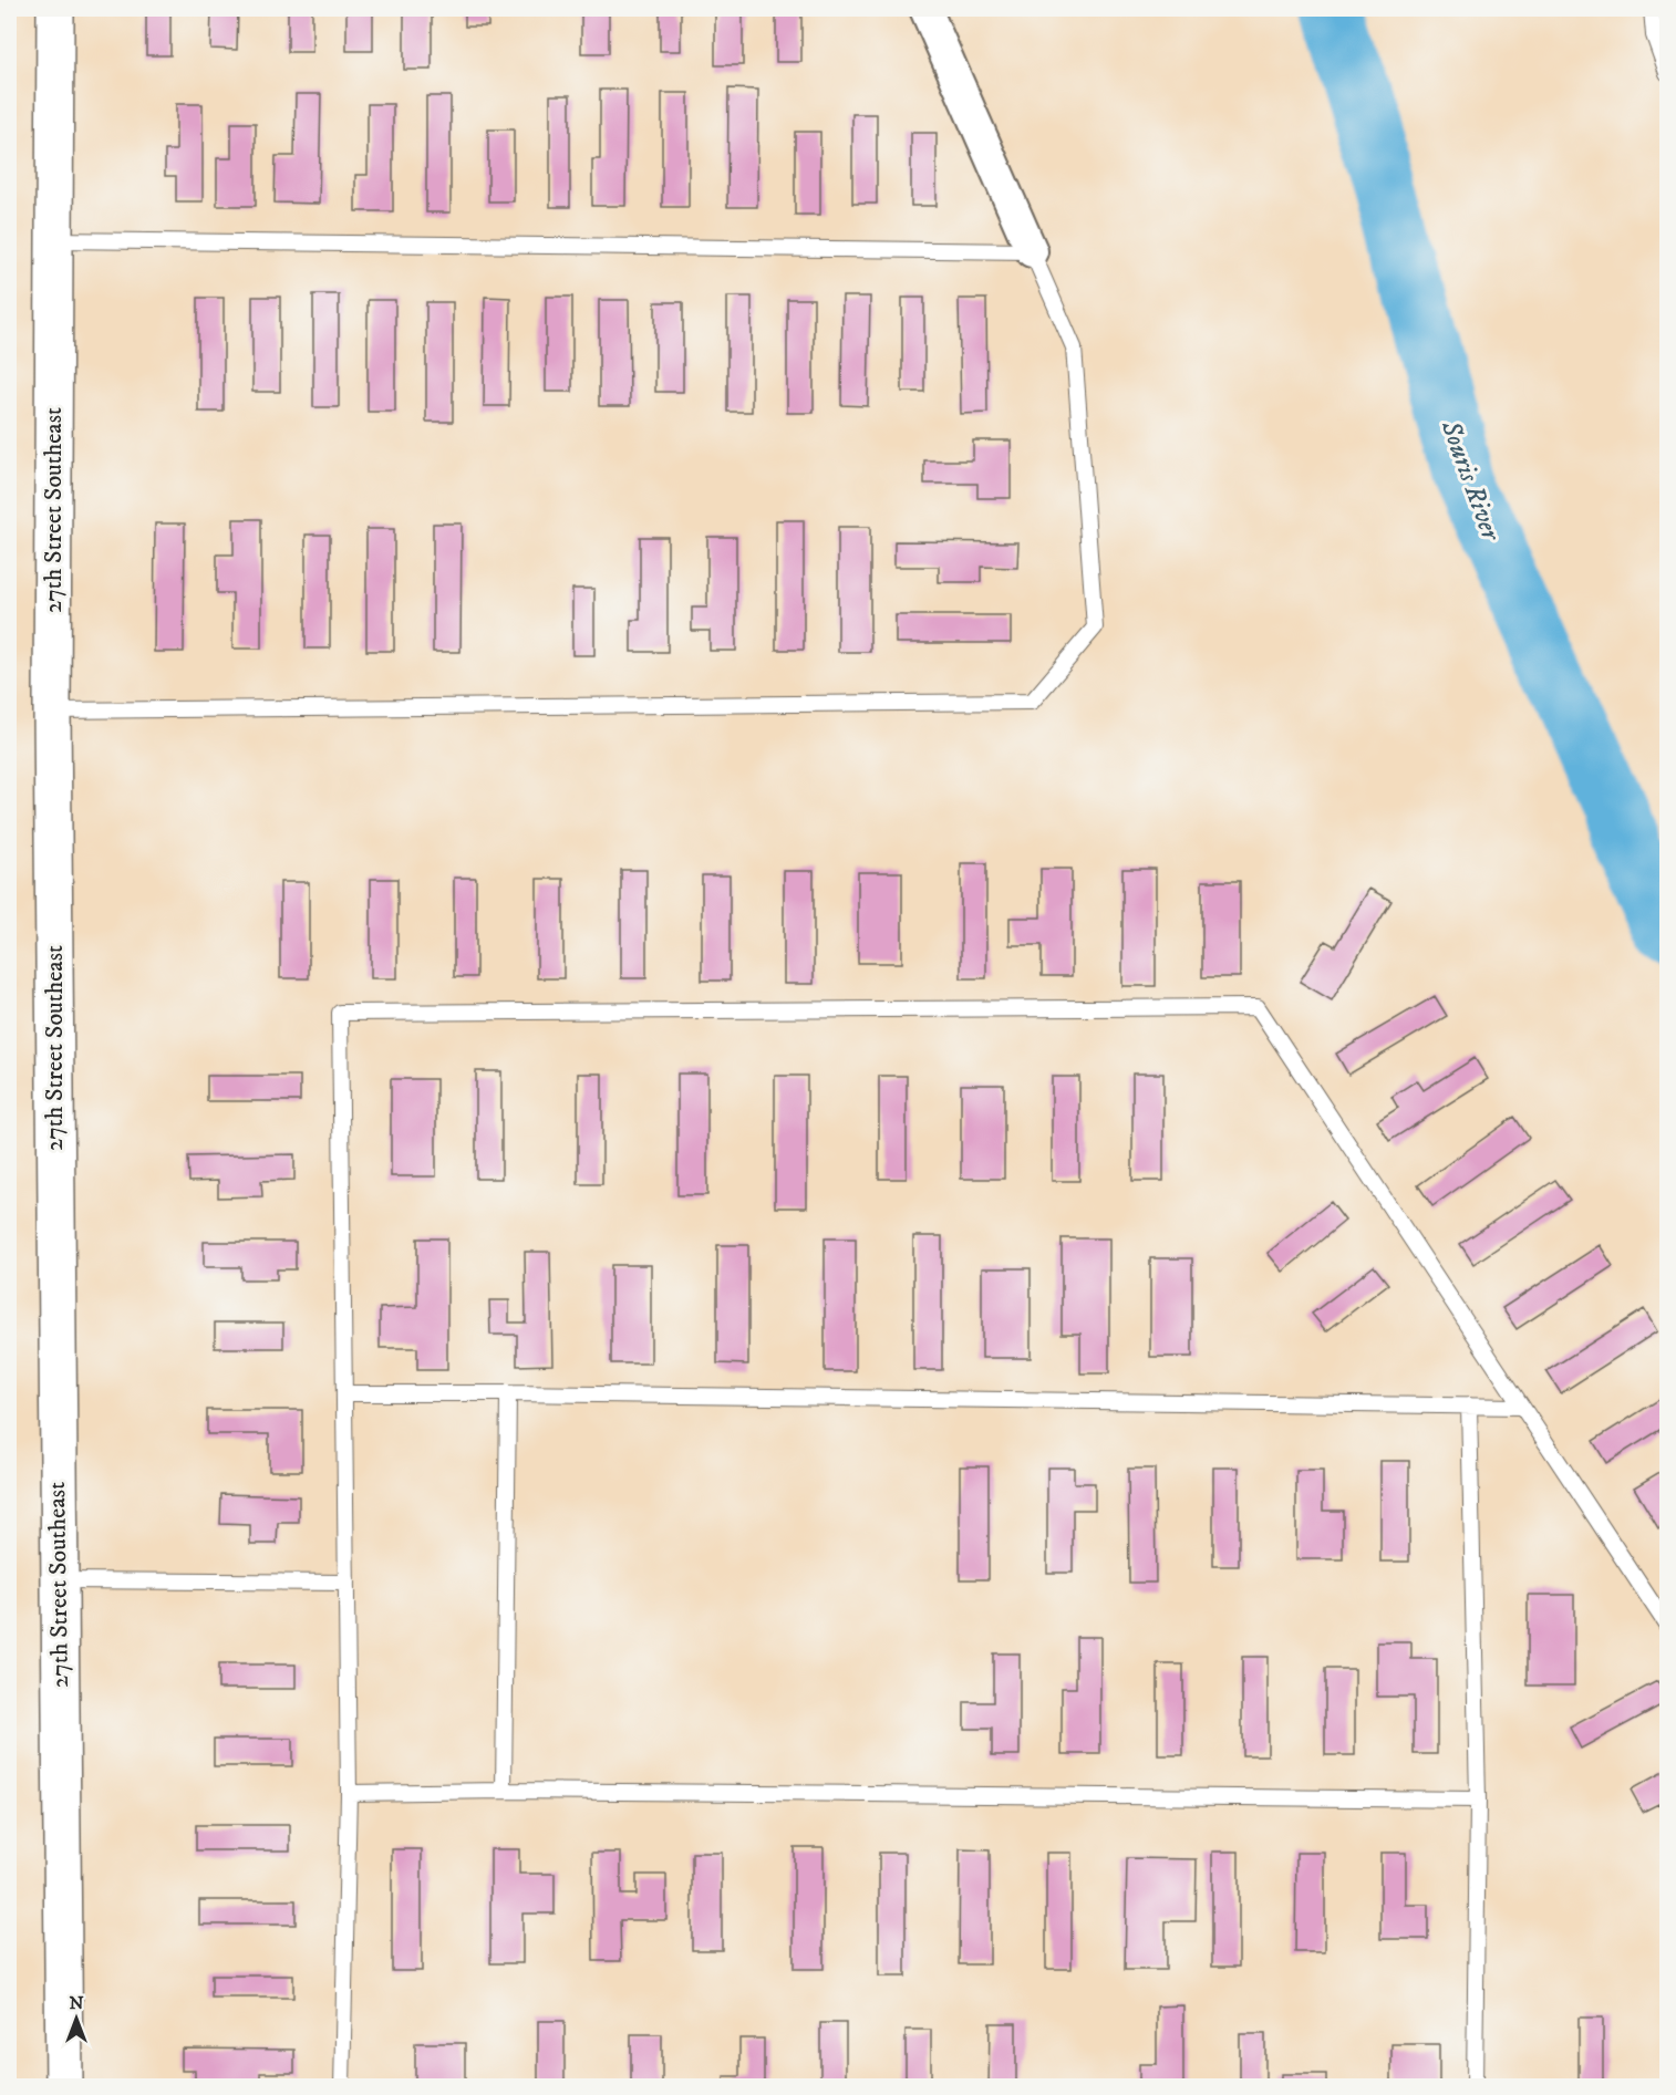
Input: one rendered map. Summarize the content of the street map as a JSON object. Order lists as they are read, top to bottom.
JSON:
{
  "streets": {
    "street": ["27th Street Southeast"]
  },
  "water": ["Souris River"],
  "north": "top"
}
